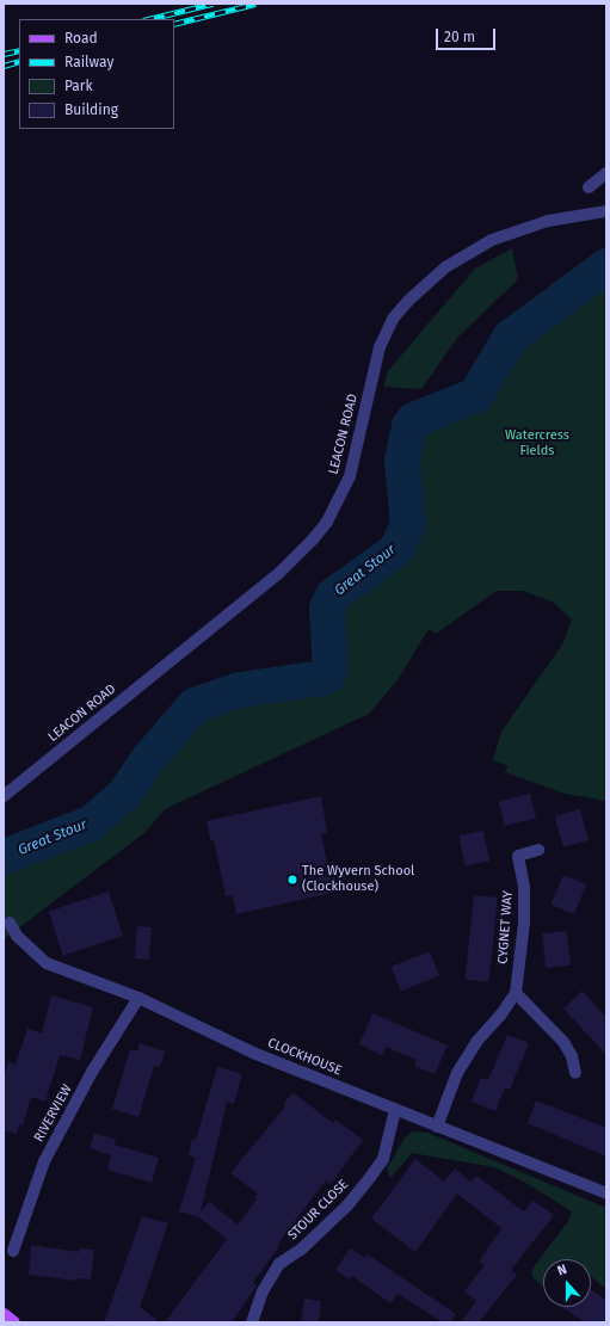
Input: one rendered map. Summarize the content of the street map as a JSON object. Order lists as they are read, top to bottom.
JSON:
{
  "streets": {
    "street": [
      "LEACON ROAD",
      "CYGNET WAY",
      "CLOCKHOUSE",
      "RIVERVIEW",
      "STOUR CLOSE"
    ]
  },
  "crossings": [
    ["CYGNET WAY", "CLOCKHOUSE"],
    ["CLOCKHOUSE", "RIVERVIEW"],
    ["CLOCKHOUSE", "STOUR CLOSE"]
  ],
  "water": ["Great Stour"],
  "parks": ["Watercress Fields"],
  "places": ["The Wyvern School (Clockhouse)"],
  "legend": [
    "Road",
    "Railway",
    "Park",
    "Building"
  ],
  "scale_bar": "20 m",
  "north": "top"
}
